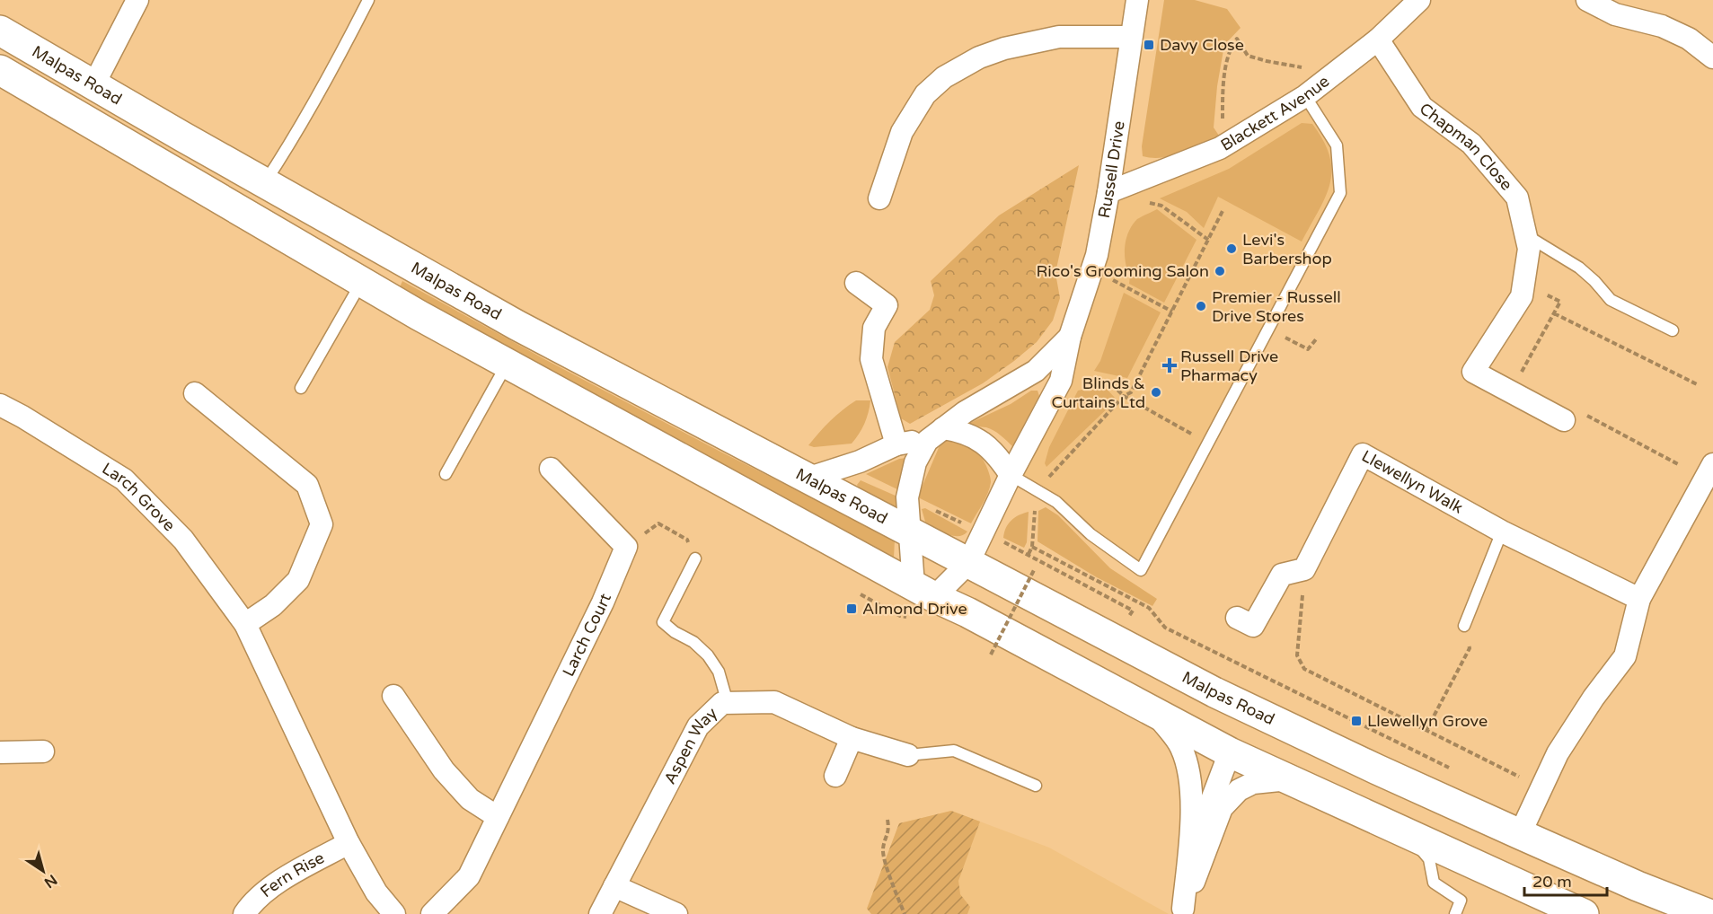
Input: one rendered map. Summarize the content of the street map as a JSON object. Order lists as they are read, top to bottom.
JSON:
{
  "streets": {
    "main road": ["Malpas Road"],
    "street": [
      "Blackett Avenue",
      "Chapman Close",
      "Russell Drive",
      "Llewellyn Walk",
      "Larch Grove",
      "Larch Court",
      "Aspen Way",
      "Fern Rise"
    ]
  },
  "crossings": [
    ["Malpas Road", "Russell Drive"],
    ["Blackett Avenue", "Chapman Close"],
    ["Blackett Avenue", "Russell Drive"],
    ["Larch Grove", "Fern Rise"]
  ],
  "places": {
    "transit": ["Davy Close", "Almond Drive", "Llewellyn Grove"],
    "other": [
      "Levi's Barbershop",
      "Rico's Grooming Salon",
      "Premier - Russell Drive Stores",
      "Blinds & Curtains Ltd"
    ],
    "health": ["Russell Drive Pharmacy"]
  },
  "scale_bar": "20 m",
  "north": "bottom right"
}
